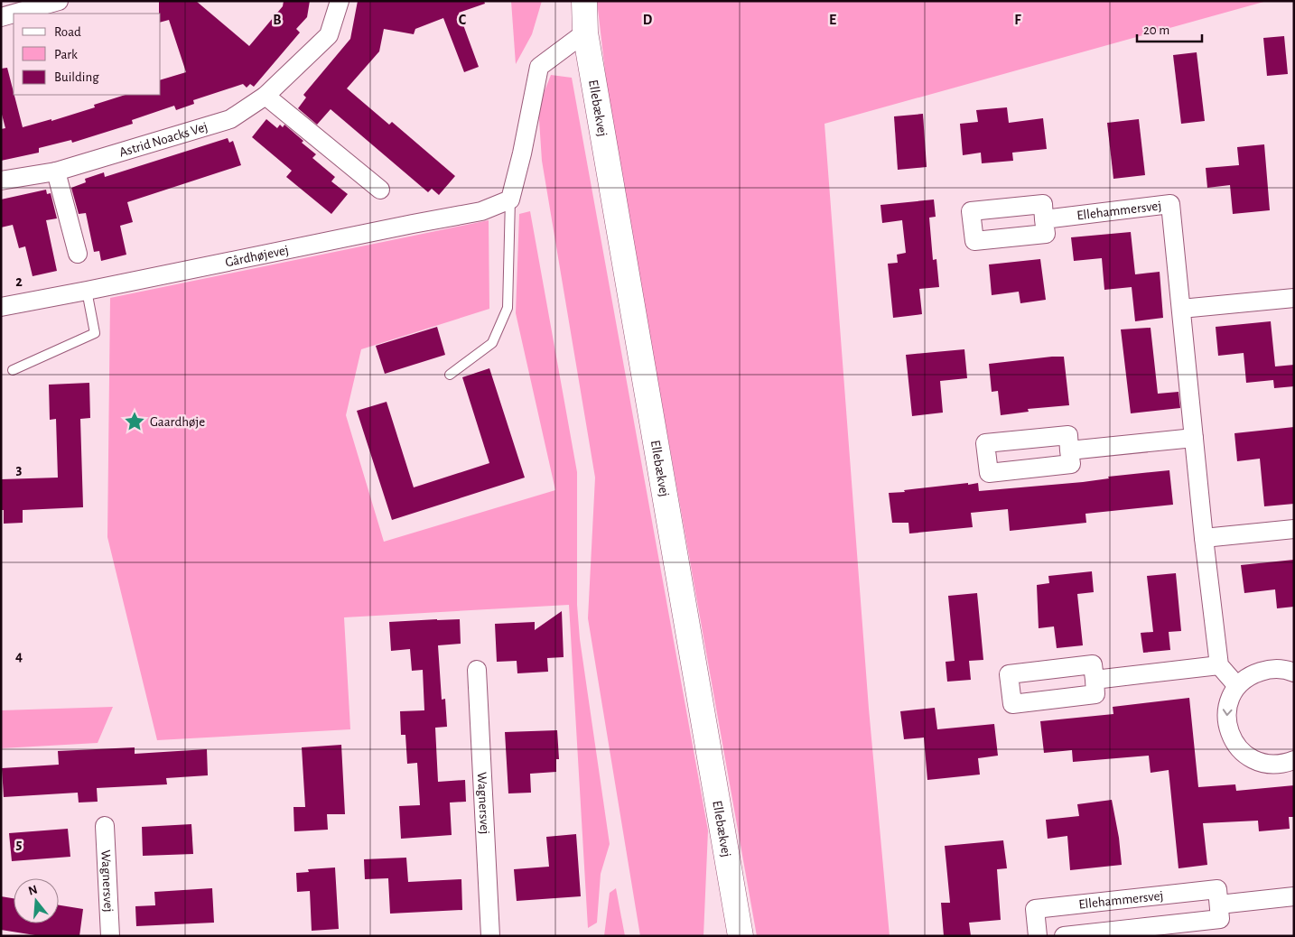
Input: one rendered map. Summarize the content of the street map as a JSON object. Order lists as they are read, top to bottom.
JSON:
{
  "streets": {
    "street": [
      "Ellebækvej",
      "Astrid Noacks Vej",
      "Ellehammersvej",
      "Gårdhøjevej",
      "Wagnersvej"
    ]
  },
  "places": {
    "place": ["Gaardhøje"]
  },
  "legend": ["Road", "Park", "Building"],
  "scale_bar": "20 m",
  "north": "top",
  "grid": {
    "columns": [
      "B",
      "C",
      "D",
      "E",
      "F"
    ],
    "rows": [
      "2",
      "3",
      "4",
      "5"
    ]
  }
}
